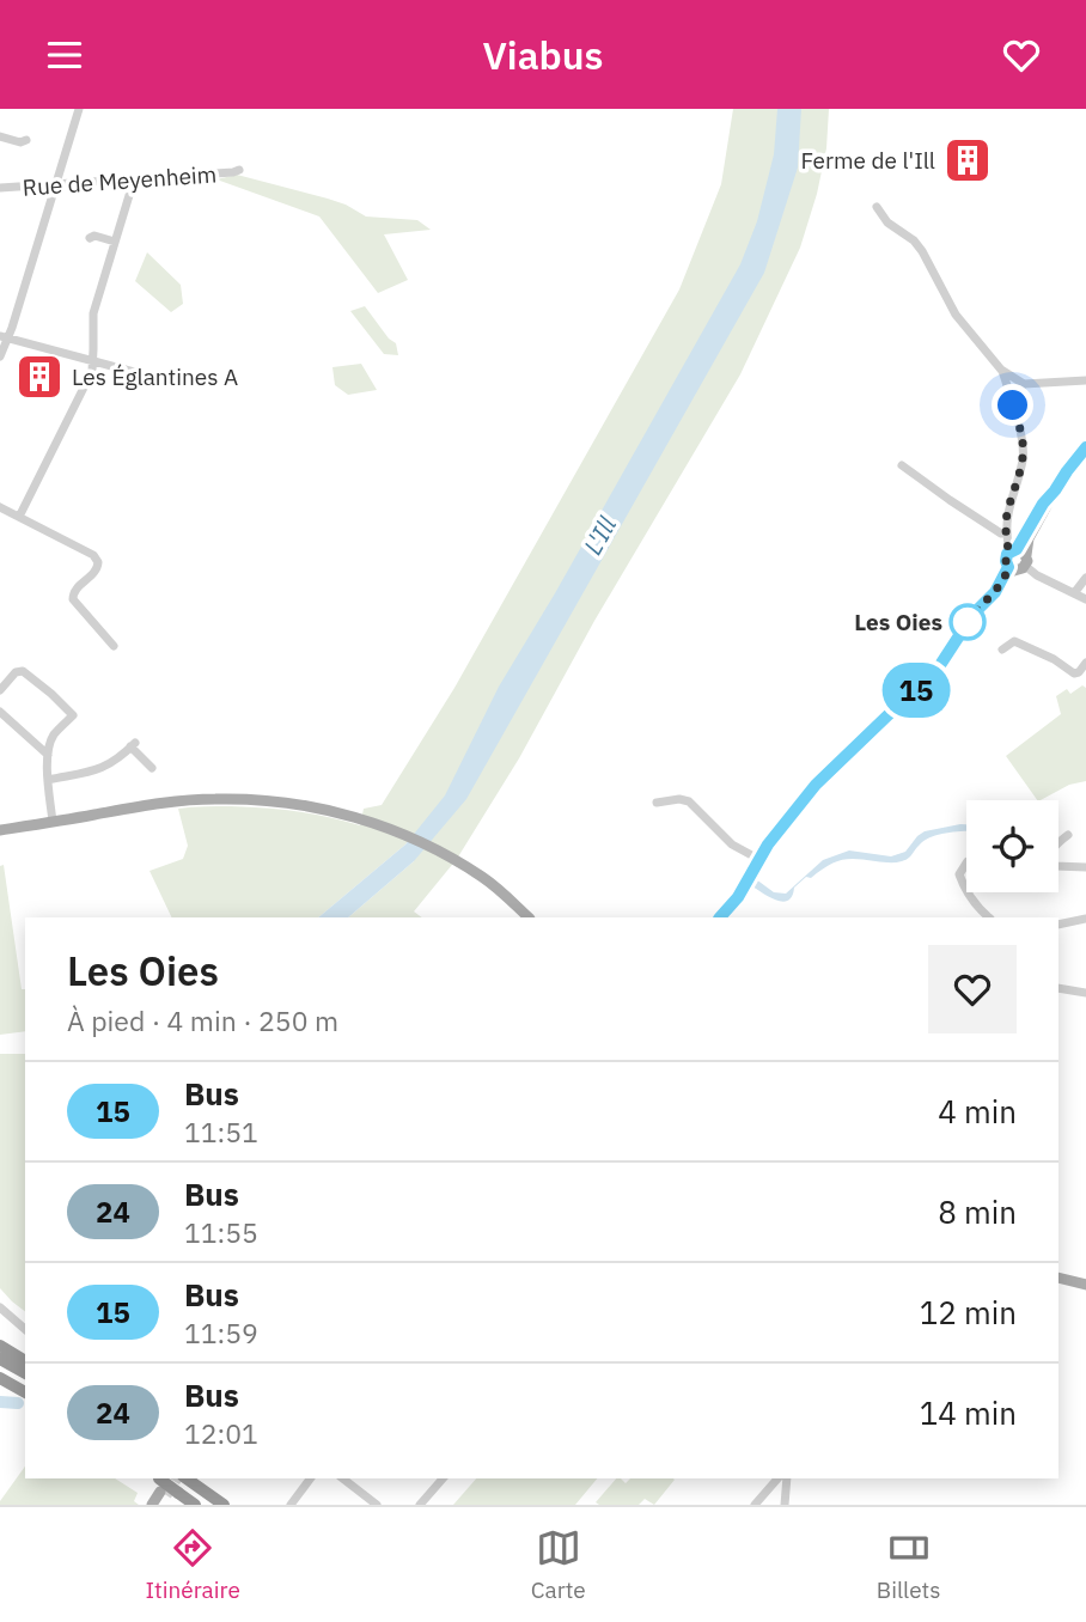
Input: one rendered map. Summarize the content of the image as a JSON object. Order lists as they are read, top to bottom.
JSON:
{
  "streets": {
    "street": ["Rue de Meyenheim"]
  },
  "water": ["L'Ill"],
  "places": {
    "building": ["Ferme de l'Ill", "Les Églantines A"],
    "other": ["Les Oies"]
  },
  "lines": ["bus line 15"],
  "page": {
    "header": "Viabus",
    "on_map": "15",
    "heading": ["Les Oies", "À pied · 4 min · 250 m"],
    "list": [
      {
        "mark": "15",
        "name": "Bus",
        "note": "11:51",
        "value": "4 min"
      },
      {
        "mark": "24",
        "name": "Bus",
        "note": "11:55",
        "value": "8 min"
      },
      {
        "mark": "15",
        "name": "Bus",
        "note": "11:59",
        "value": "12 min"
      },
      {
        "mark": "24",
        "name": "Bus",
        "note": "12:01",
        "value": "14 min"
      }
    ],
    "tabs": ["Itinéraire", "Carte", "Billets"]
  }
}
